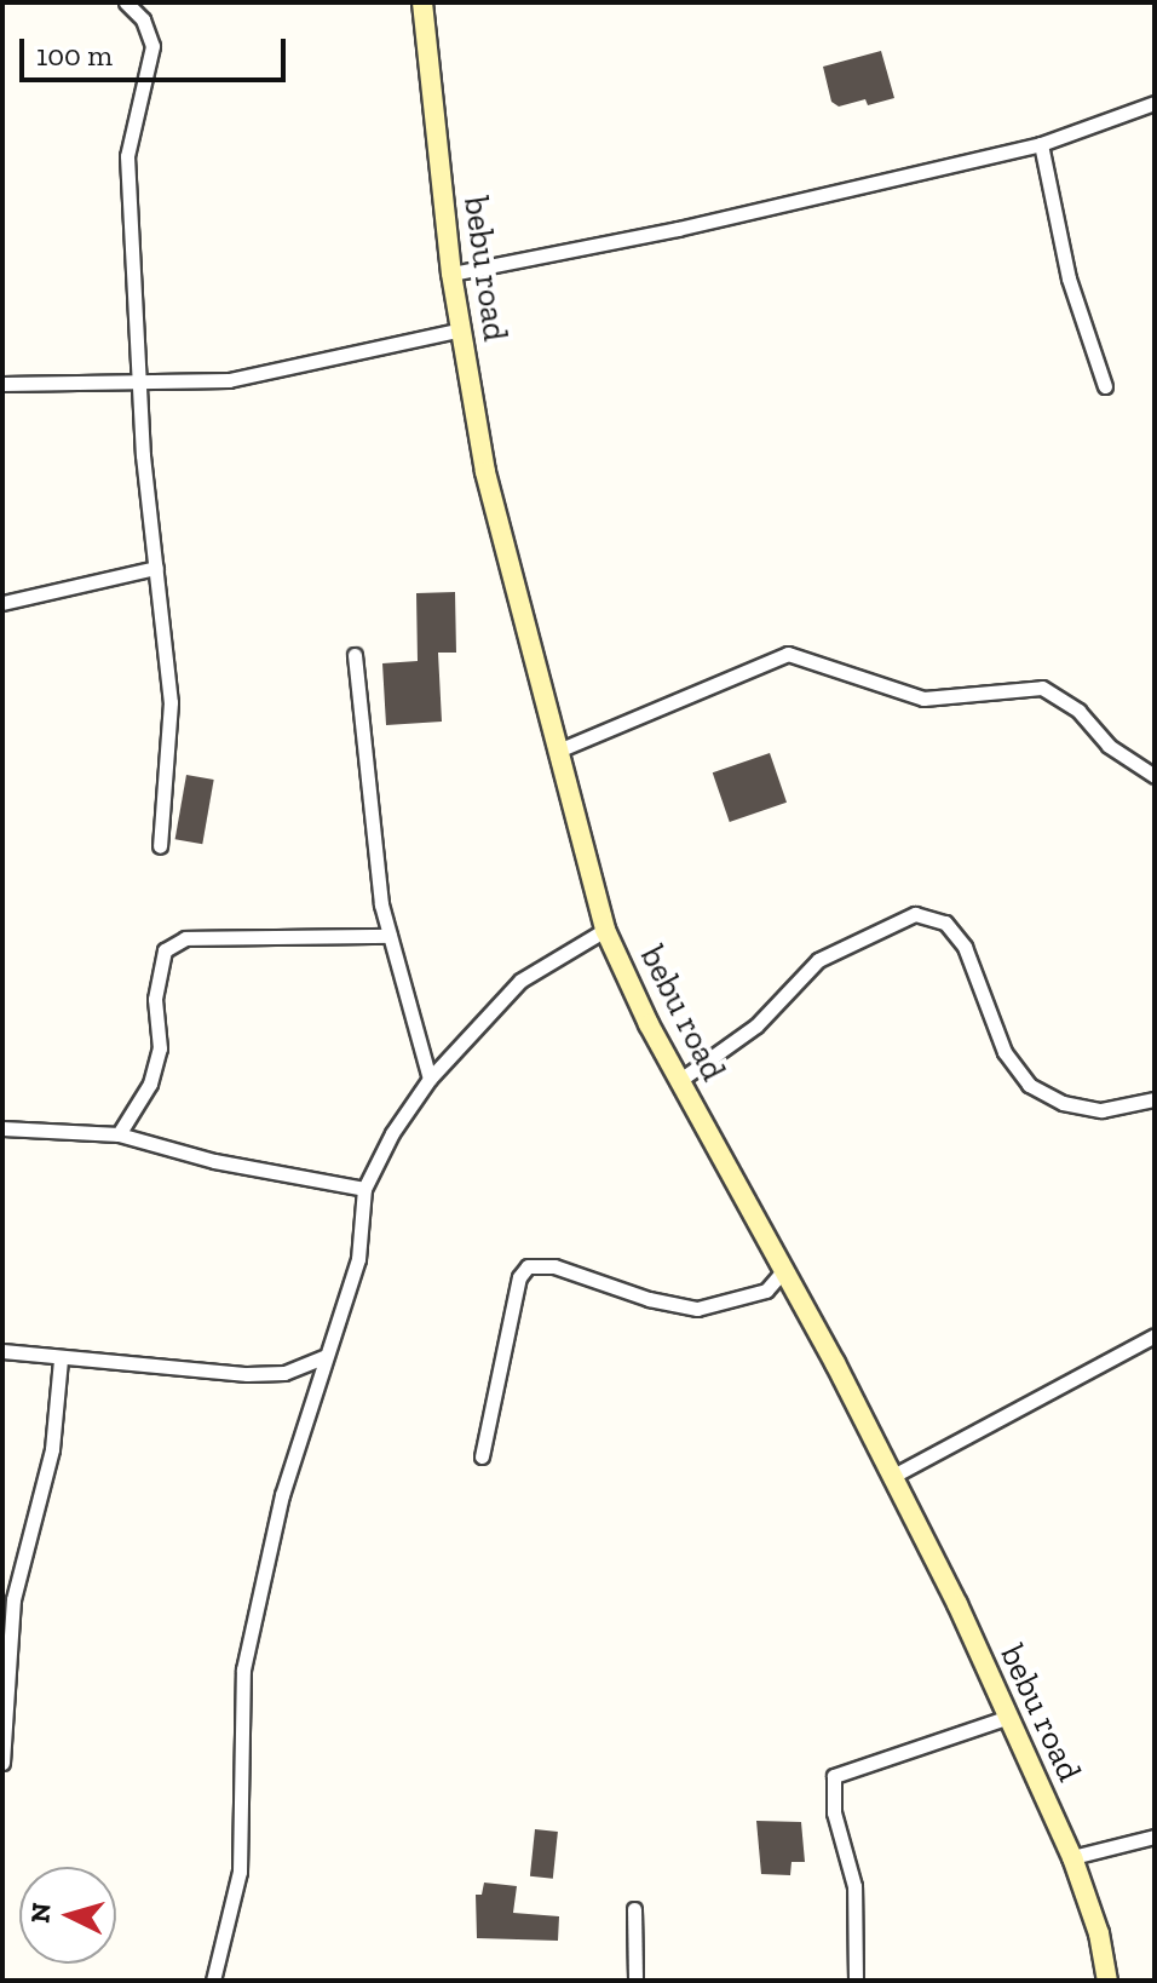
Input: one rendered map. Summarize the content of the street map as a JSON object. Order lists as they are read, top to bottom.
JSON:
{
  "streets": {
    "street": ["bebu road"]
  },
  "scale_bar": "100 m",
  "north": "left"
}
